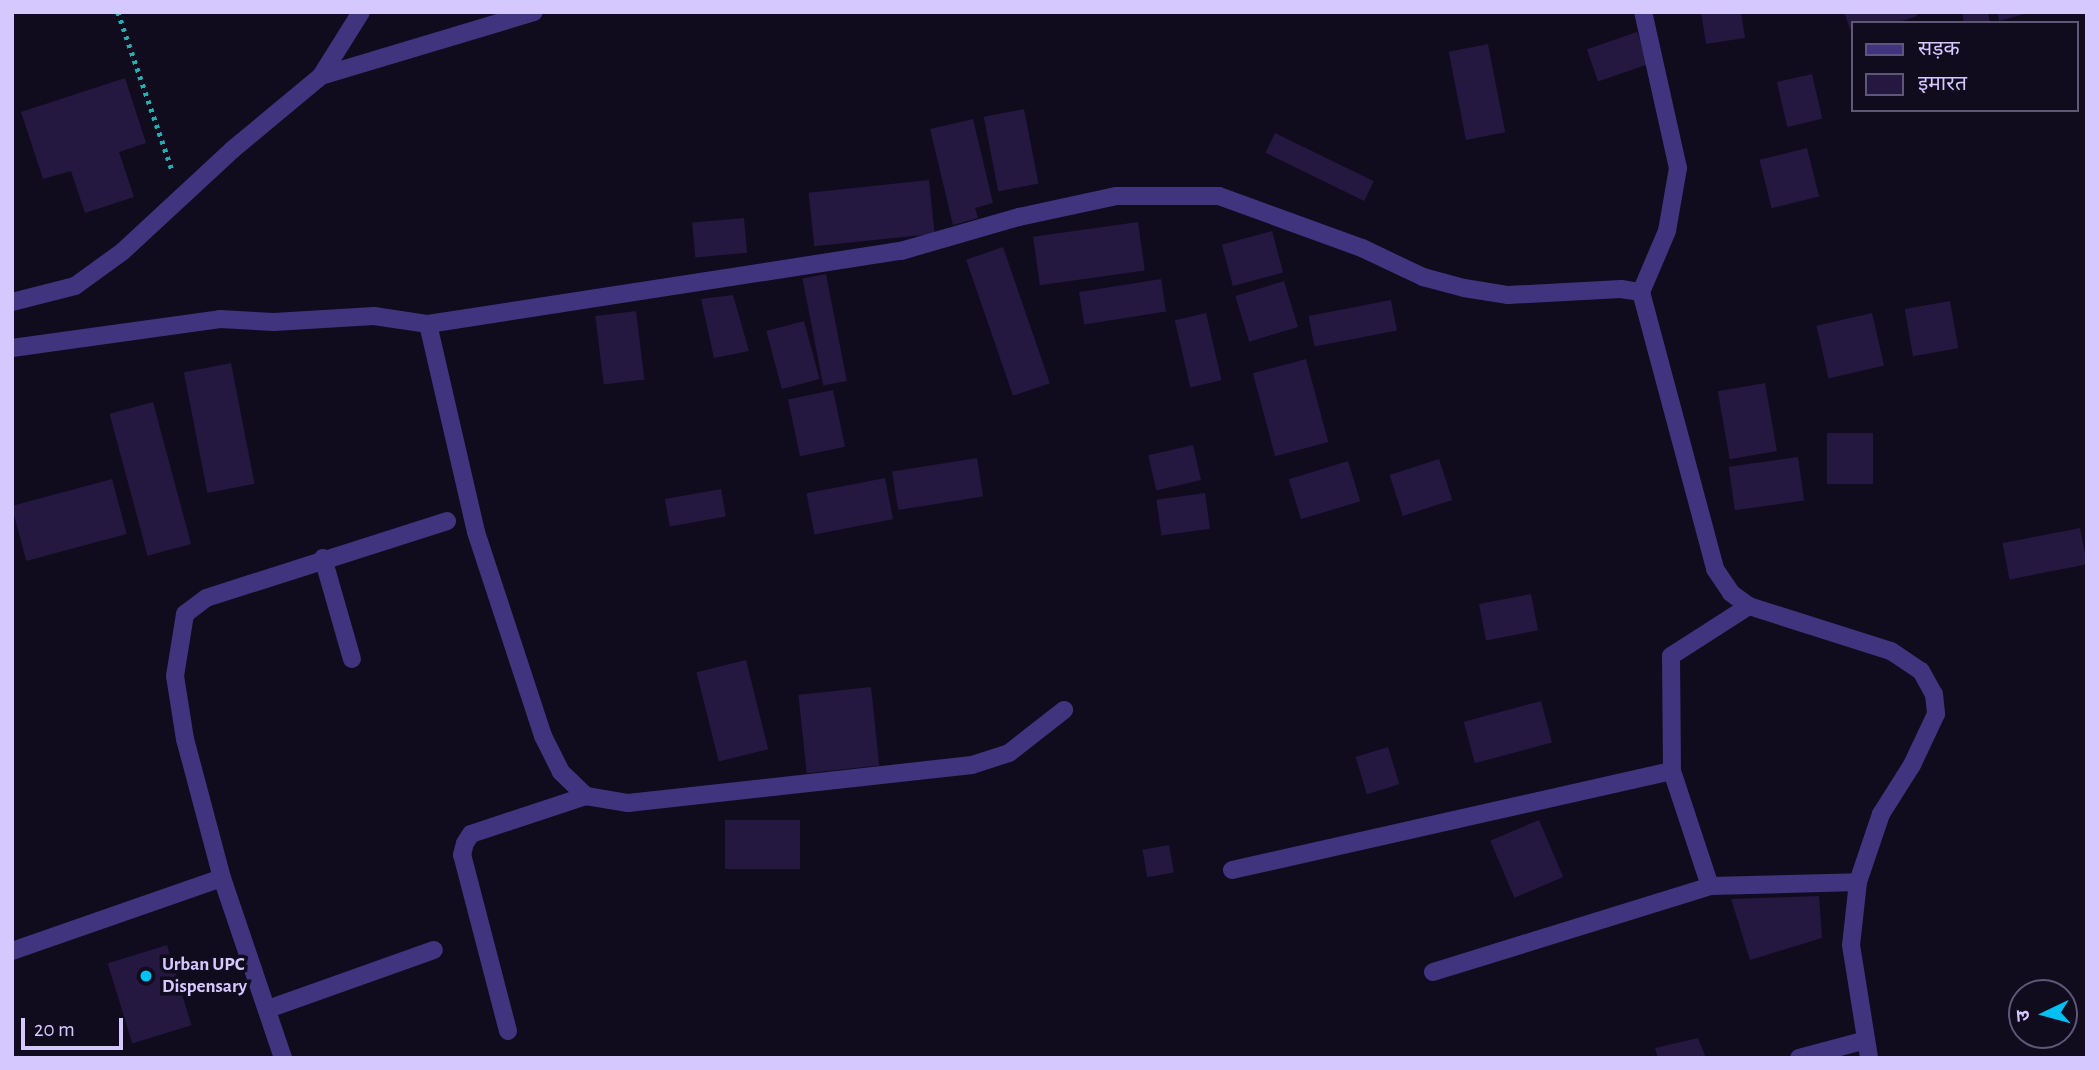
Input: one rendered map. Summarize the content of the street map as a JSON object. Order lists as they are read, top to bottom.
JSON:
{
  "places": ["Urban UPC Dispensary"],
  "legend": ["सड़क", "इमारत"],
  "scale_bar": "20 m",
  "north": "left"
}
